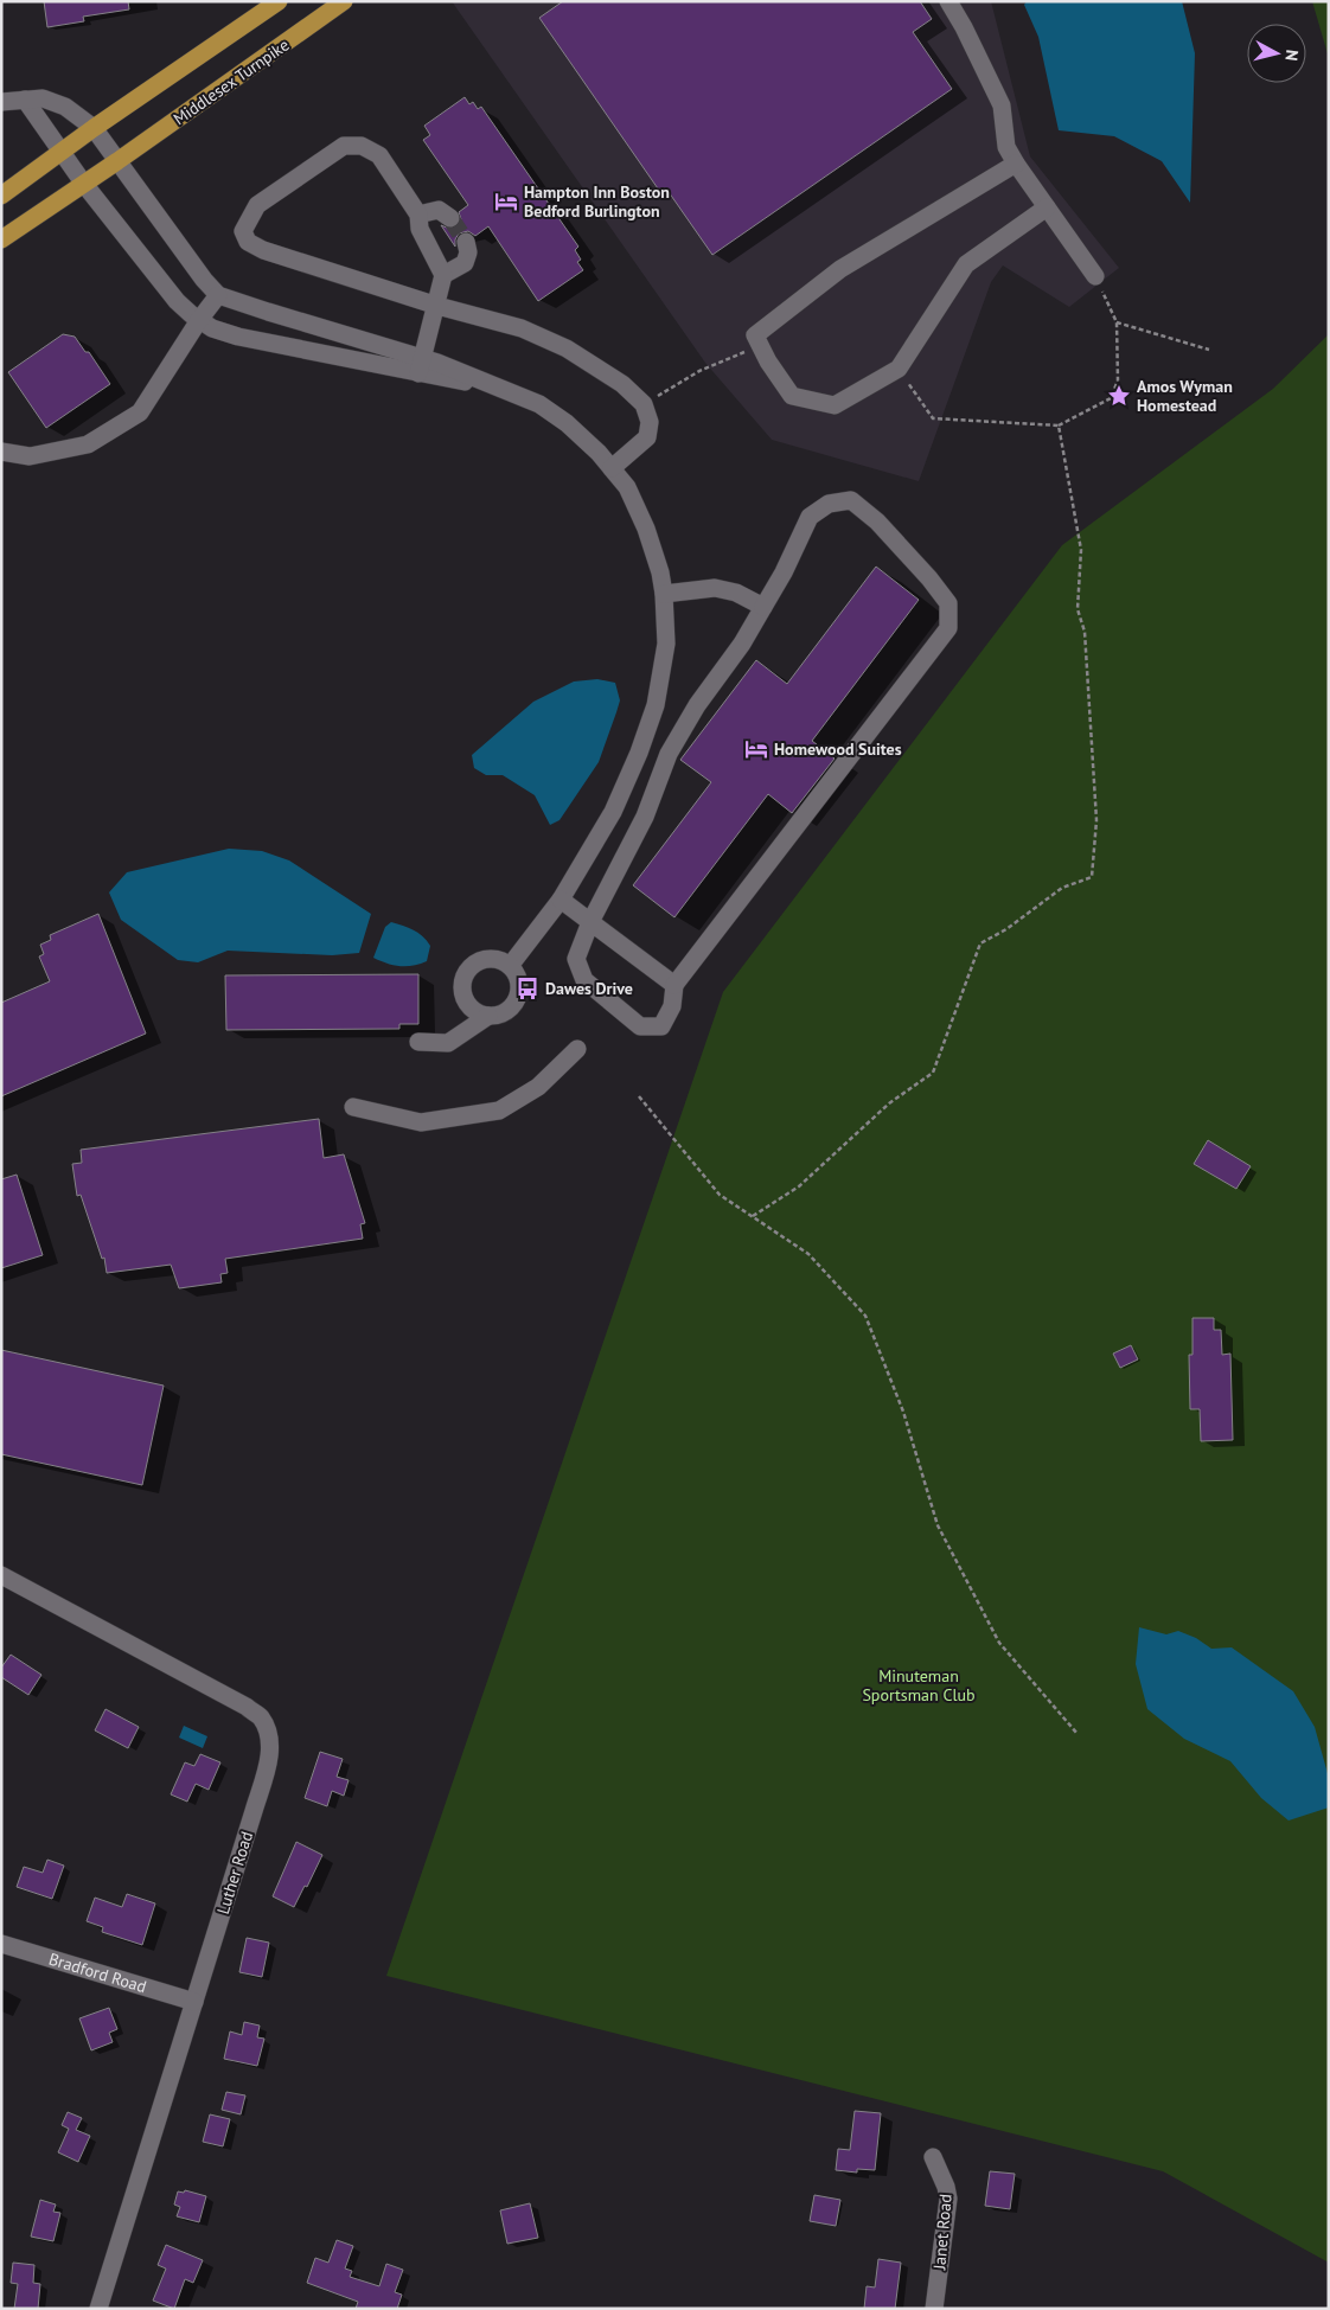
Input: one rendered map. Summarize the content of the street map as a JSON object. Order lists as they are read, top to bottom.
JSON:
{
  "streets": {
    "main road": ["Middlesex Turnpike"],
    "street": ["Luther Road", "Bradford Road", "Janet Road"]
  },
  "crossings": [
    ["Luther Road", "Bradford Road"]
  ],
  "parks": ["Minuteman Sportsman Club"],
  "places": {
    "hotel": ["Hampton Inn Boston Bedford Burlington", "Homewood Suites"],
    "place": ["Amos Wyman Homestead"],
    "bus stop": ["Dawes Drive"]
  },
  "north": "right"
}
